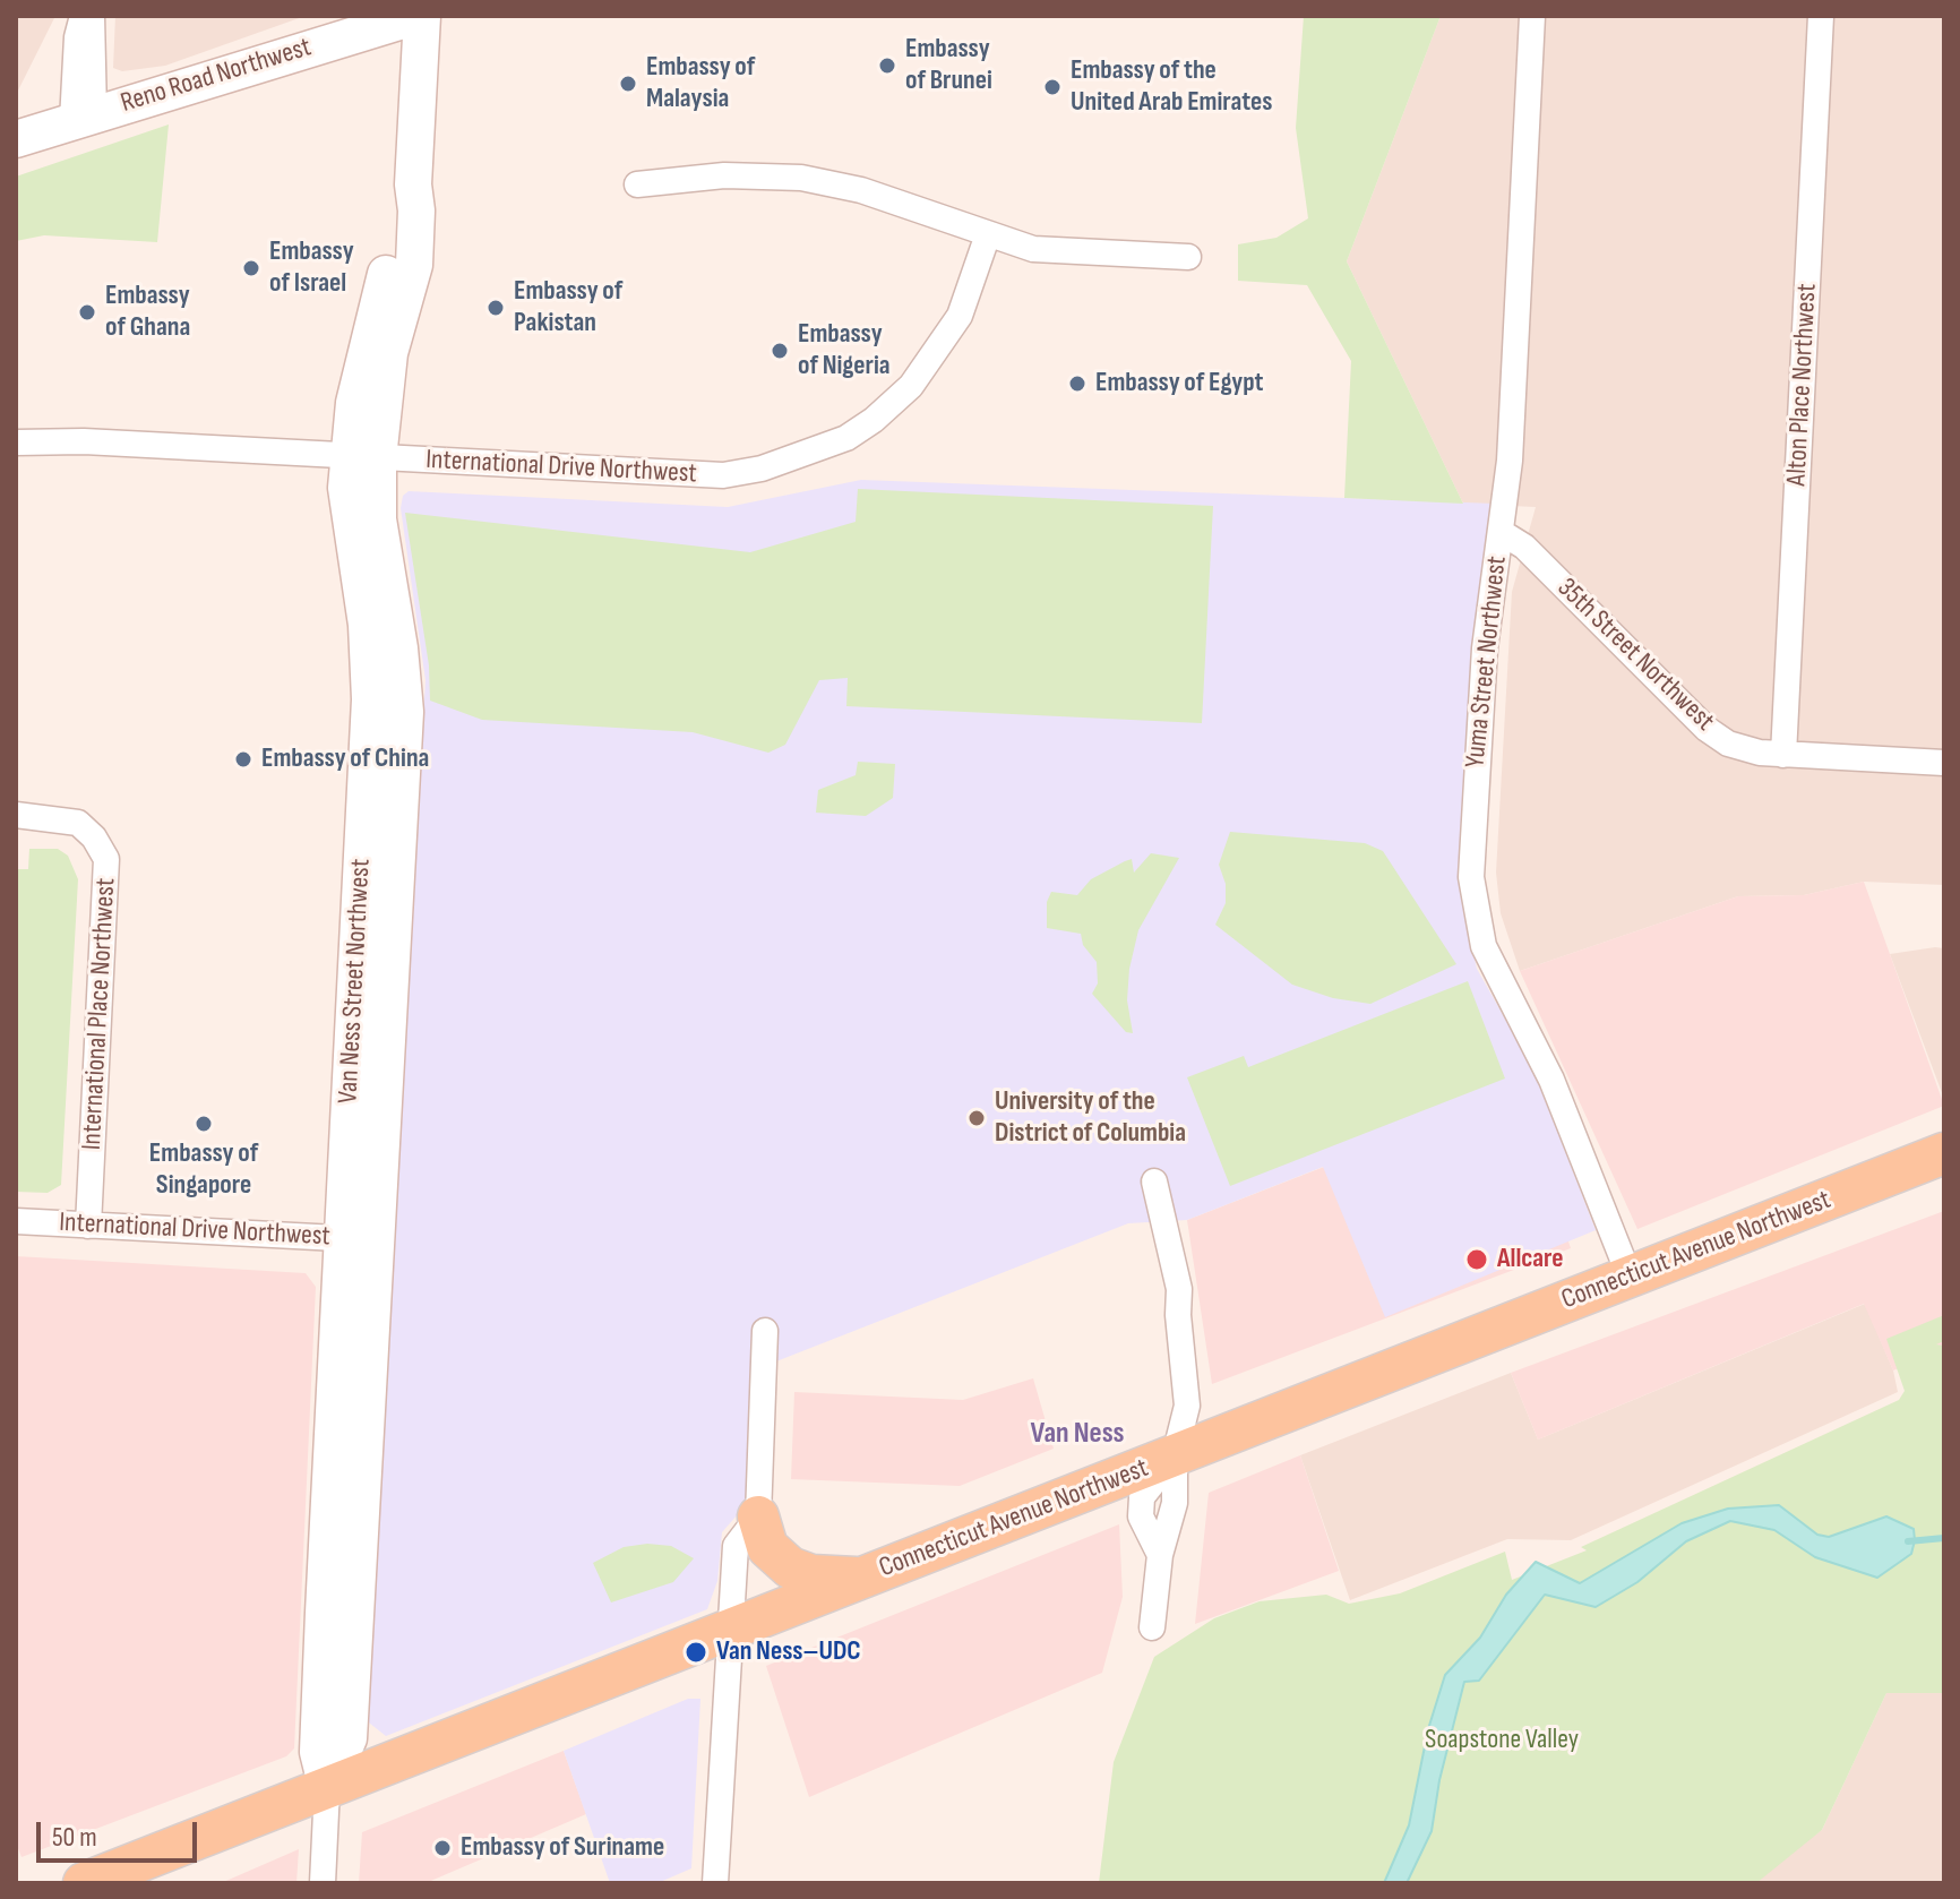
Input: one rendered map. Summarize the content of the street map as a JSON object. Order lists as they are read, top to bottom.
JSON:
{
  "streets": {
    "main road": ["Reno Road Northwest", "Van Ness Street Northwest", "Connecticut Avenue Northwest"],
    "street": [
      "Alton Place Northwest",
      "International Drive Northwest",
      "35th Street Northwest",
      "Yuma Street Northwest",
      "International Place Northwest"
    ]
  },
  "crossings": [
    ["Reno Road Northwest", "Van Ness Street Northwest"],
    ["Alton Place Northwest", "35th Street Northwest"],
    ["International Drive Northwest", "Van Ness Street Northwest"],
    ["International Drive Northwest", "International Place Northwest"],
    ["35th Street Northwest", "Yuma Street Northwest"],
    ["Yuma Street Northwest", "Connecticut Avenue Northwest"],
    ["Van Ness Street Northwest", "Connecticut Avenue Northwest"]
  ],
  "districts": ["Van Ness"],
  "parks": ["Soapstone Valley"],
  "places": [
    "Embassy of Brunei",
    "Embassy of Malaysia",
    "Embassy of the United Arab Emirates",
    "Embassy of Israel",
    "Embassy of Pakistan",
    "Embassy of Ghana",
    "Embassy of Nigeria",
    "Embassy of Egypt",
    "Embassy of China",
    "University of the District of Columbia",
    "Embassy of Singapore",
    "Allcare",
    "Van Ness–UDC",
    "Embassy of Suriname"
  ],
  "scale_bar": "50 m"
}
